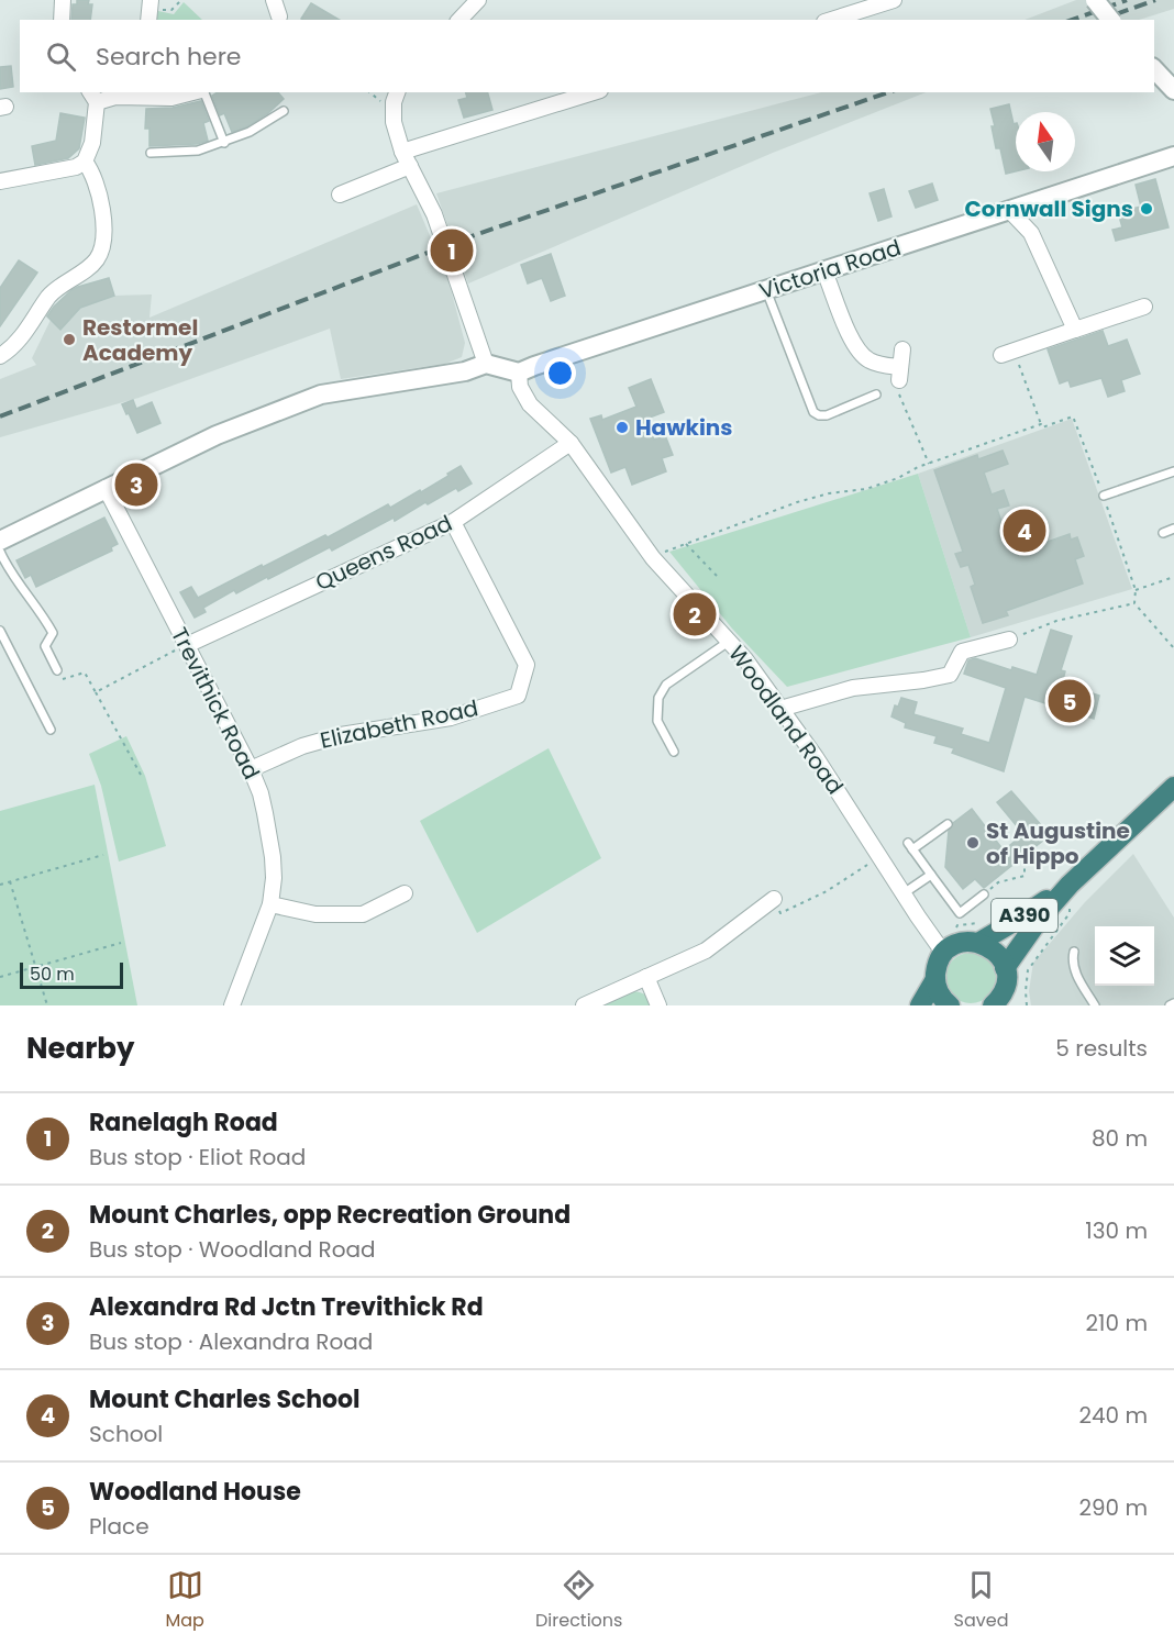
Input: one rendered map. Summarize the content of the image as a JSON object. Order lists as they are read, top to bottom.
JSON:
{
  "streets": {
    "highway": ["A390"],
    "street": [
      "Victoria Road",
      "Queens Road",
      "Trevithick Road",
      "Woodland Road",
      "Elizabeth Road"
    ]
  },
  "crossings": [
    ["Victoria Road", "Woodland Road"],
    ["Queens Road", "Trevithick Road"],
    ["Queens Road", "Woodland Road"],
    ["Queens Road", "Elizabeth Road"],
    ["Trevithick Road", "Elizabeth Road"],
    ["Woodland Road", "A390"]
  ],
  "places": [
    "Cornwall Signs",
    "Restormel Academy",
    "Hawkins",
    "St Augustine of Hippo"
  ],
  "scale_bar": "50 m",
  "north": "top",
  "page": {
    "search": "Search here",
    "pins": [
      "1",
      "3",
      "4",
      "2",
      "5"
    ],
    "scale": "50 m",
    "heading": ["Nearby", "5 results"],
    "list": [
      {
        "mark": "1",
        "name": "Ranelagh Road",
        "note": "Bus stop · Eliot Road",
        "value": "80 m"
      },
      {
        "mark": "2",
        "name": "Mount Charles, opp Recreation Ground",
        "note": "Bus stop · Woodland Road",
        "value": "130 m"
      },
      {
        "mark": "3",
        "name": "Alexandra Rd Jctn Trevithick Rd",
        "note": "Bus stop · Alexandra Road",
        "value": "210 m"
      },
      {
        "mark": "4",
        "name": "Mount Charles School",
        "note": "School",
        "value": "240 m"
      },
      {
        "mark": "5",
        "name": "Woodland House",
        "note": "Place",
        "value": "290 m"
      }
    ],
    "nav": ["Map", "Directions", "Saved"]
  }
}
